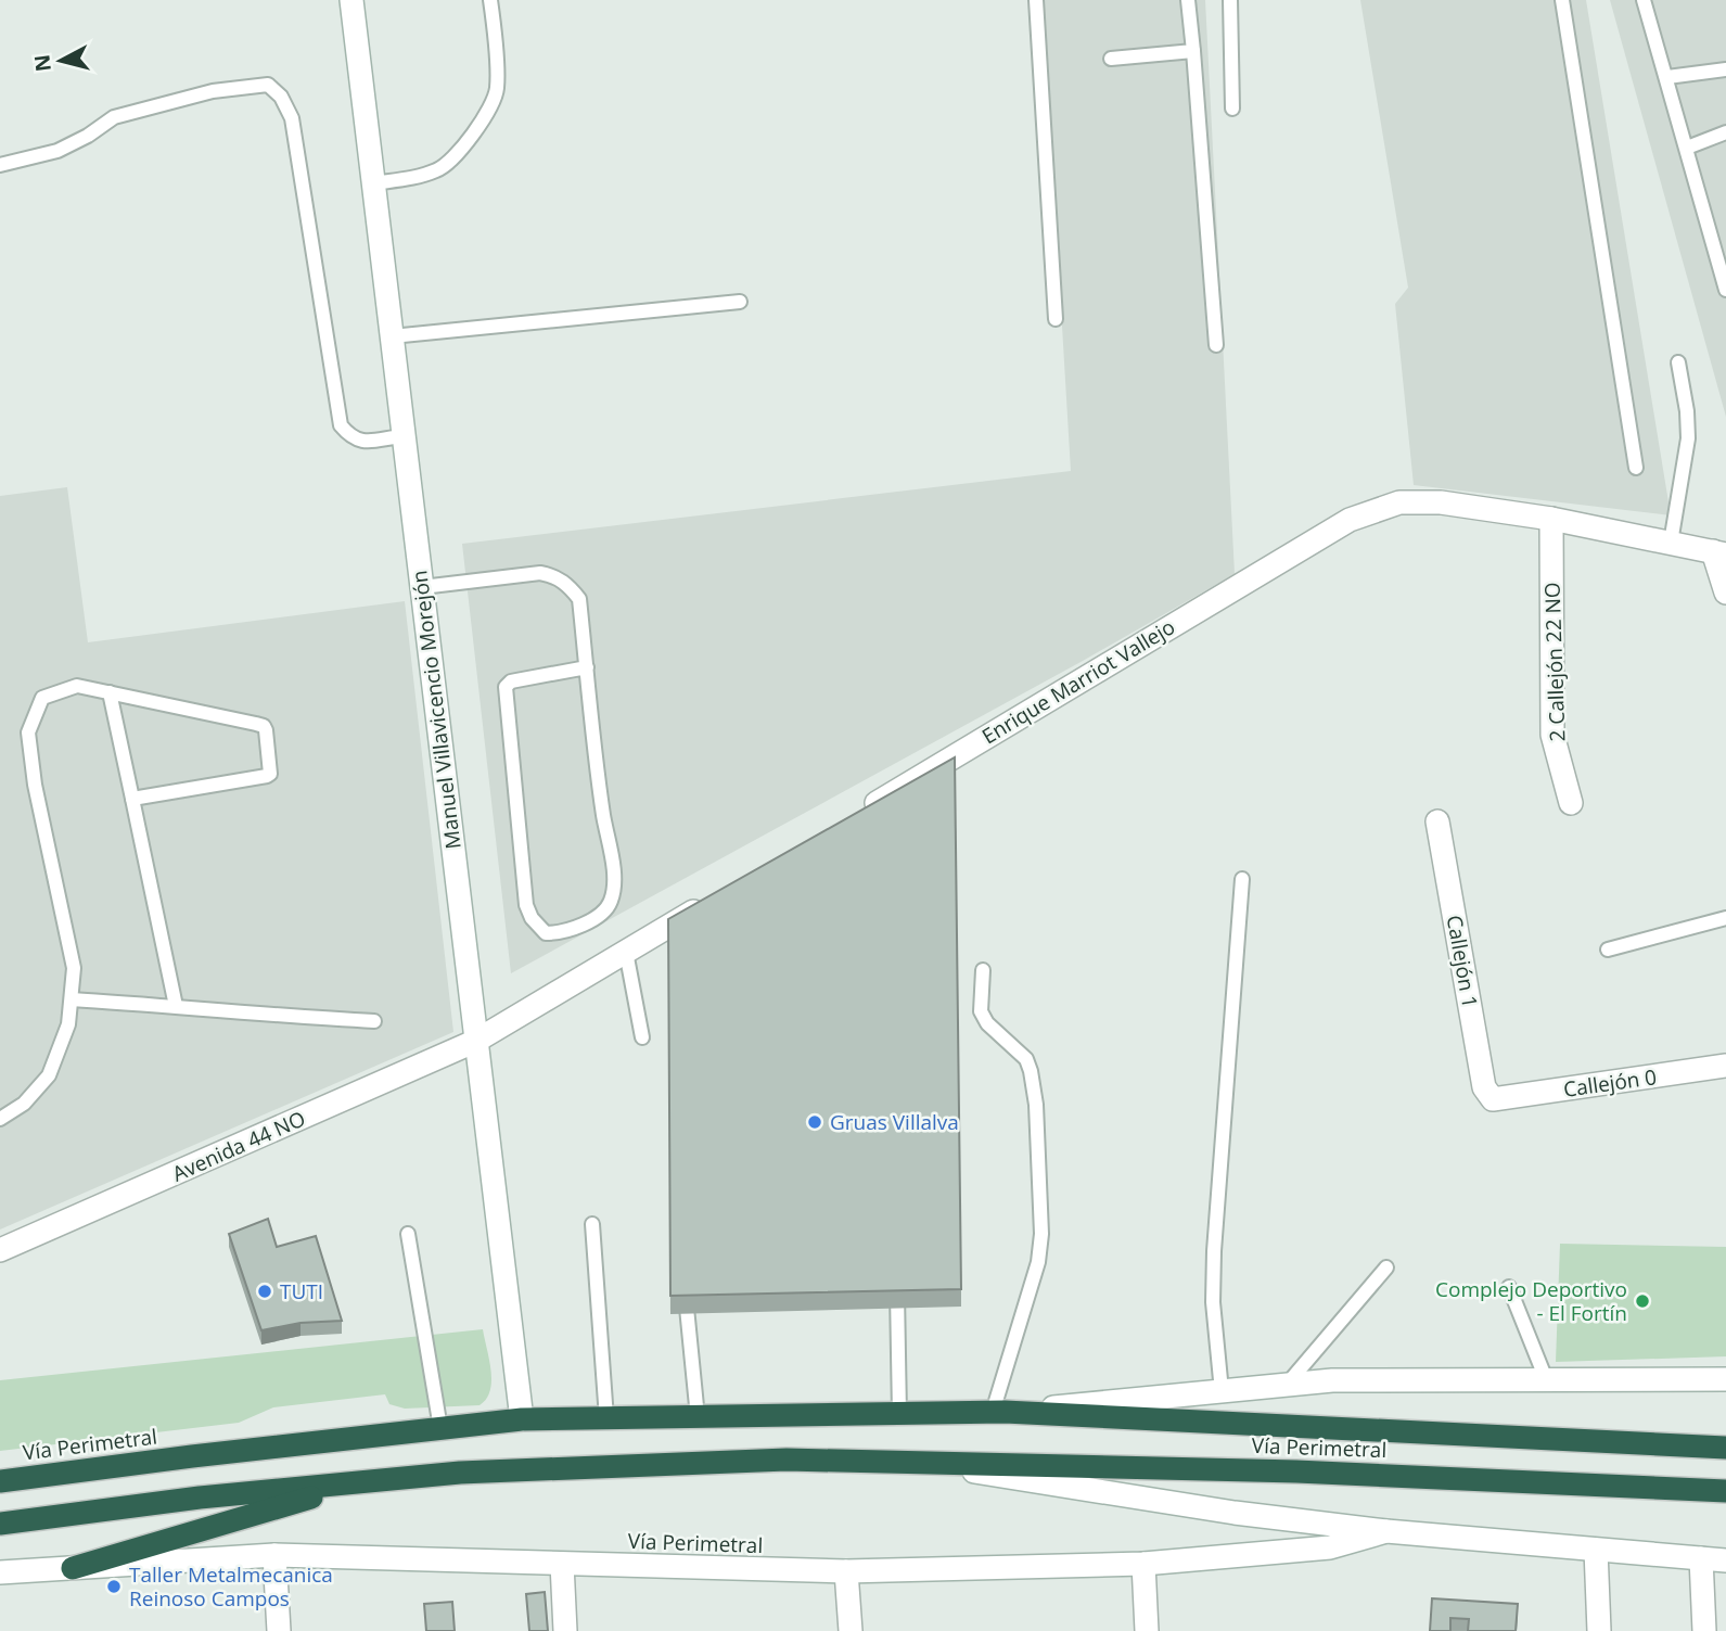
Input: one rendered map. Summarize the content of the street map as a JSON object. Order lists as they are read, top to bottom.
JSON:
{
  "streets": {
    "highway": ["Vía Perimetral"],
    "street": [
      "2 Callejón 22 NO",
      "Enrique Marriot Vallejo",
      "Manuel Villavicencio Morejón",
      "Callejón 1",
      "Callejón 0",
      "Avenida 44 NO"
    ]
  },
  "crossings": [
    ["2 Callejón 22 NO", "Enrique Marriot Vallejo"],
    ["Manuel Villavicencio Morejón", "Avenida 44 NO"],
    ["Manuel Villavicencio Morejón", "Vía Perimetral"],
    ["Callejón 1", "Callejón 0"]
  ],
  "places": [
    "Gruas Villalva",
    "TUTI",
    "Complejo Deportivo - El Fortín",
    "Taller Metalmecanica Reinoso Campos"
  ],
  "north": "left"
}
